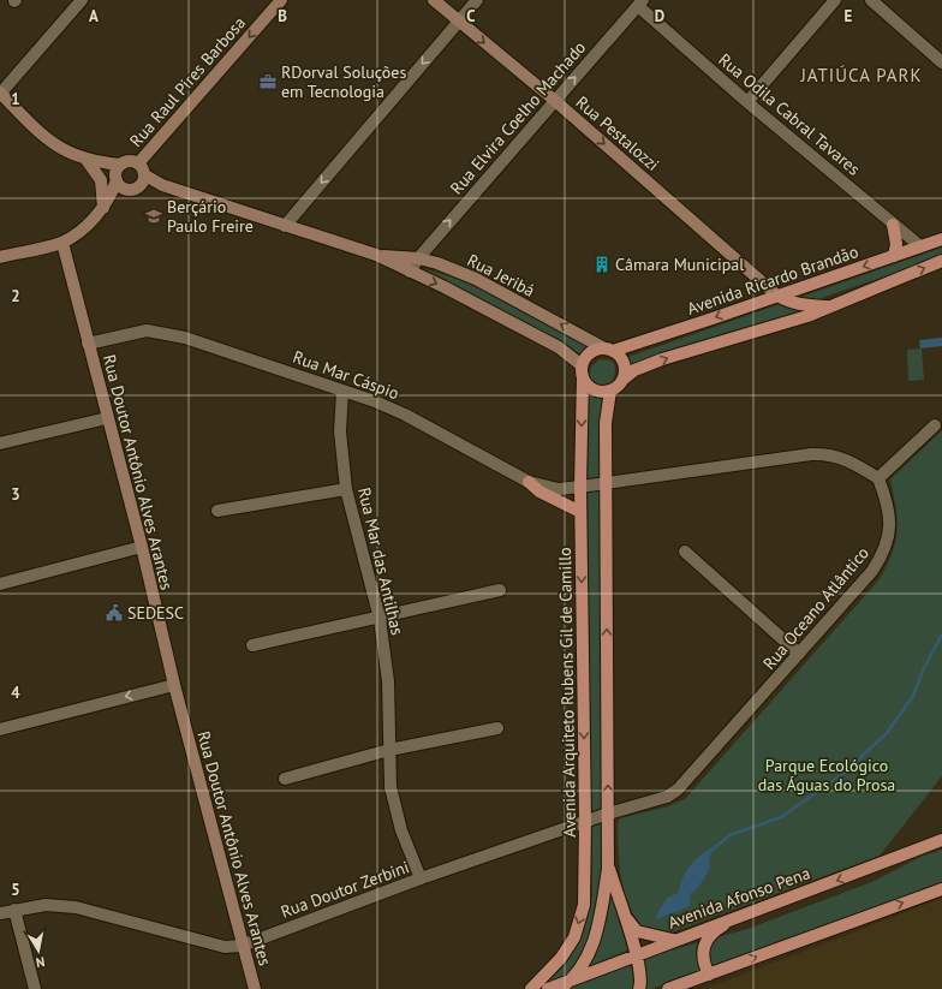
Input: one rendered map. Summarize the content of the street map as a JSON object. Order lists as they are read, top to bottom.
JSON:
{
  "streets": {
    "main road": ["Avenida Ricardo Brandão", "Avenida Arquiteto Rubens Gil de Camillo", "Avenida Afonso Pena"],
    "street": [
      "Rua Raul Pires Barbosa",
      "Rua Odila Cabral Tavares",
      "Rua Elvira Coelho Machado",
      "Rua Pestalozzi",
      "Rua Jeribá",
      "Rua Mar Cáspio",
      "Rua Doutor Antônio Alves Arantes",
      "Rua Mar das Antilhas",
      "Rua Oceano Atlântico",
      "Rua Doutor Zerbini"
    ]
  },
  "crossings": [
    ["Rua Raul Pires Barbosa", "Rua Jeribá"],
    ["Rua Odila Cabral Tavares", "Rua Elvira Coelho Machado"],
    ["Rua Odila Cabral Tavares", "Avenida Ricardo Brandão"],
    ["Rua Elvira Coelho Machado", "Rua Pestalozzi"],
    ["Rua Elvira Coelho Machado", "Rua Jeribá"],
    ["Rua Pestalozzi", "Avenida Ricardo Brandão"],
    ["Rua Jeribá", "Avenida Ricardo Brandão"],
    ["Rua Jeribá", "Avenida Arquiteto Rubens Gil de Camillo"],
    ["Avenida Ricardo Brandão", "Avenida Arquiteto Rubens Gil de Camillo"],
    ["Rua Mar Cáspio", "Rua Doutor Antônio Alves Arantes"],
    ["Rua Mar Cáspio", "Rua Mar das Antilhas"],
    ["Rua Mar Cáspio", "Avenida Arquiteto Rubens Gil de Camillo"],
    ["Rua Doutor Antônio Alves Arantes", "Rua Doutor Zerbini"],
    ["Rua Mar das Antilhas", "Rua Doutor Zerbini"],
    ["Rua Oceano Atlântico", "Avenida Arquiteto Rubens Gil de Camillo"],
    ["Rua Oceano Atlântico", "Rua Doutor Zerbini"],
    ["Avenida Arquiteto Rubens Gil de Camillo", "Rua Doutor Zerbini"]
  ],
  "one_way": ["Rua Raul Pires Barbosa", "Rua Elvira Coelho Machado", "Rua Pestalozzi"],
  "districts": ["JATIÚCA PARK"],
  "parks": ["Parque Ecológico das Águas do Prosa"],
  "places": {
    "office": ["RDorval Soluções em Tecnologia"],
    "school or university": ["Berçário Paulo Freire"],
    "building": ["Câmara Municipal"],
    "public building": ["SEDESC"]
  },
  "north": "bottom",
  "grid": {
    "columns": [
      "A",
      "B",
      "C",
      "D",
      "E"
    ],
    "rows": [
      "1",
      "2",
      "3",
      "4",
      "5"
    ]
  }
}
